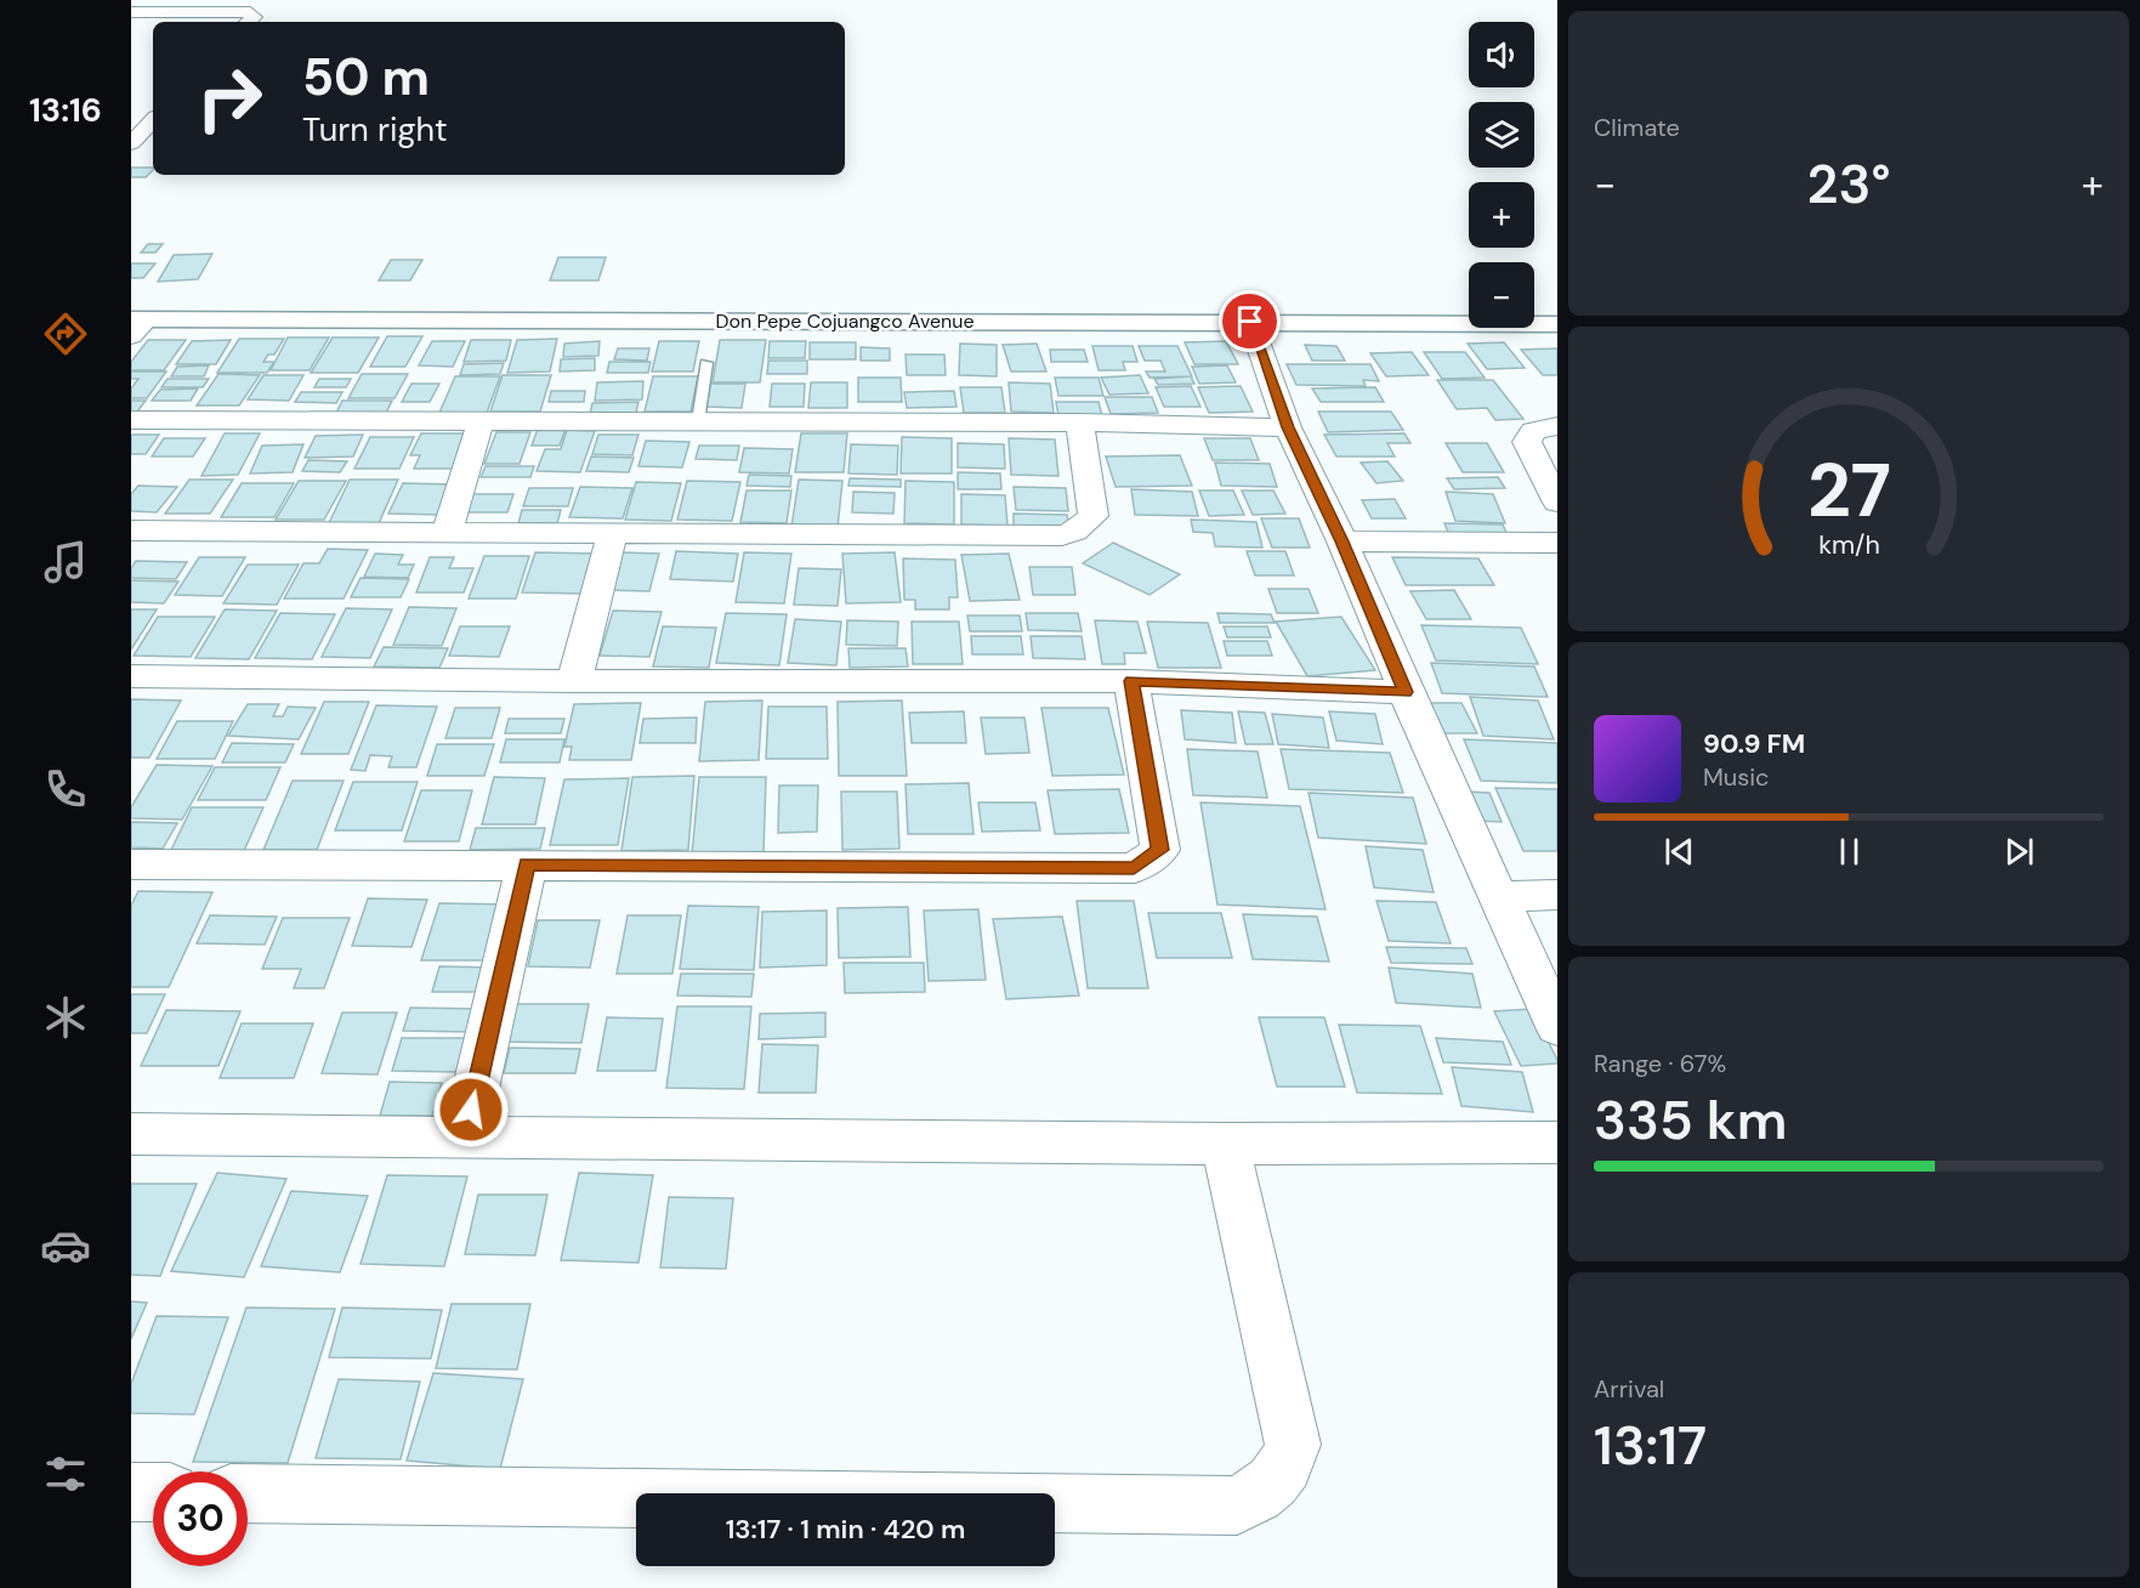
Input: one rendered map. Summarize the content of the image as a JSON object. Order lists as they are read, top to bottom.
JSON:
{
  "streets": {
    "street": ["Don Pepe Cojuangco Avenue"]
  },
  "page": {
    "tabs": "13:16",
    "tile": [
      "Climate",
      ["Range · 67%", "335 km"],
      ["Arrival", "13:17"]
    ],
    "map_buttons": ["+", "−"],
    "turn": ["50 m", "Turn right"],
    "heat": ["−", "23°", "+"],
    "song": ["90.9 FM", "Music"],
    "limit": "30",
    "trip": "13:17 · 1 min · 420 m",
    "gauge": ["27", "km/h"]
  }
}
